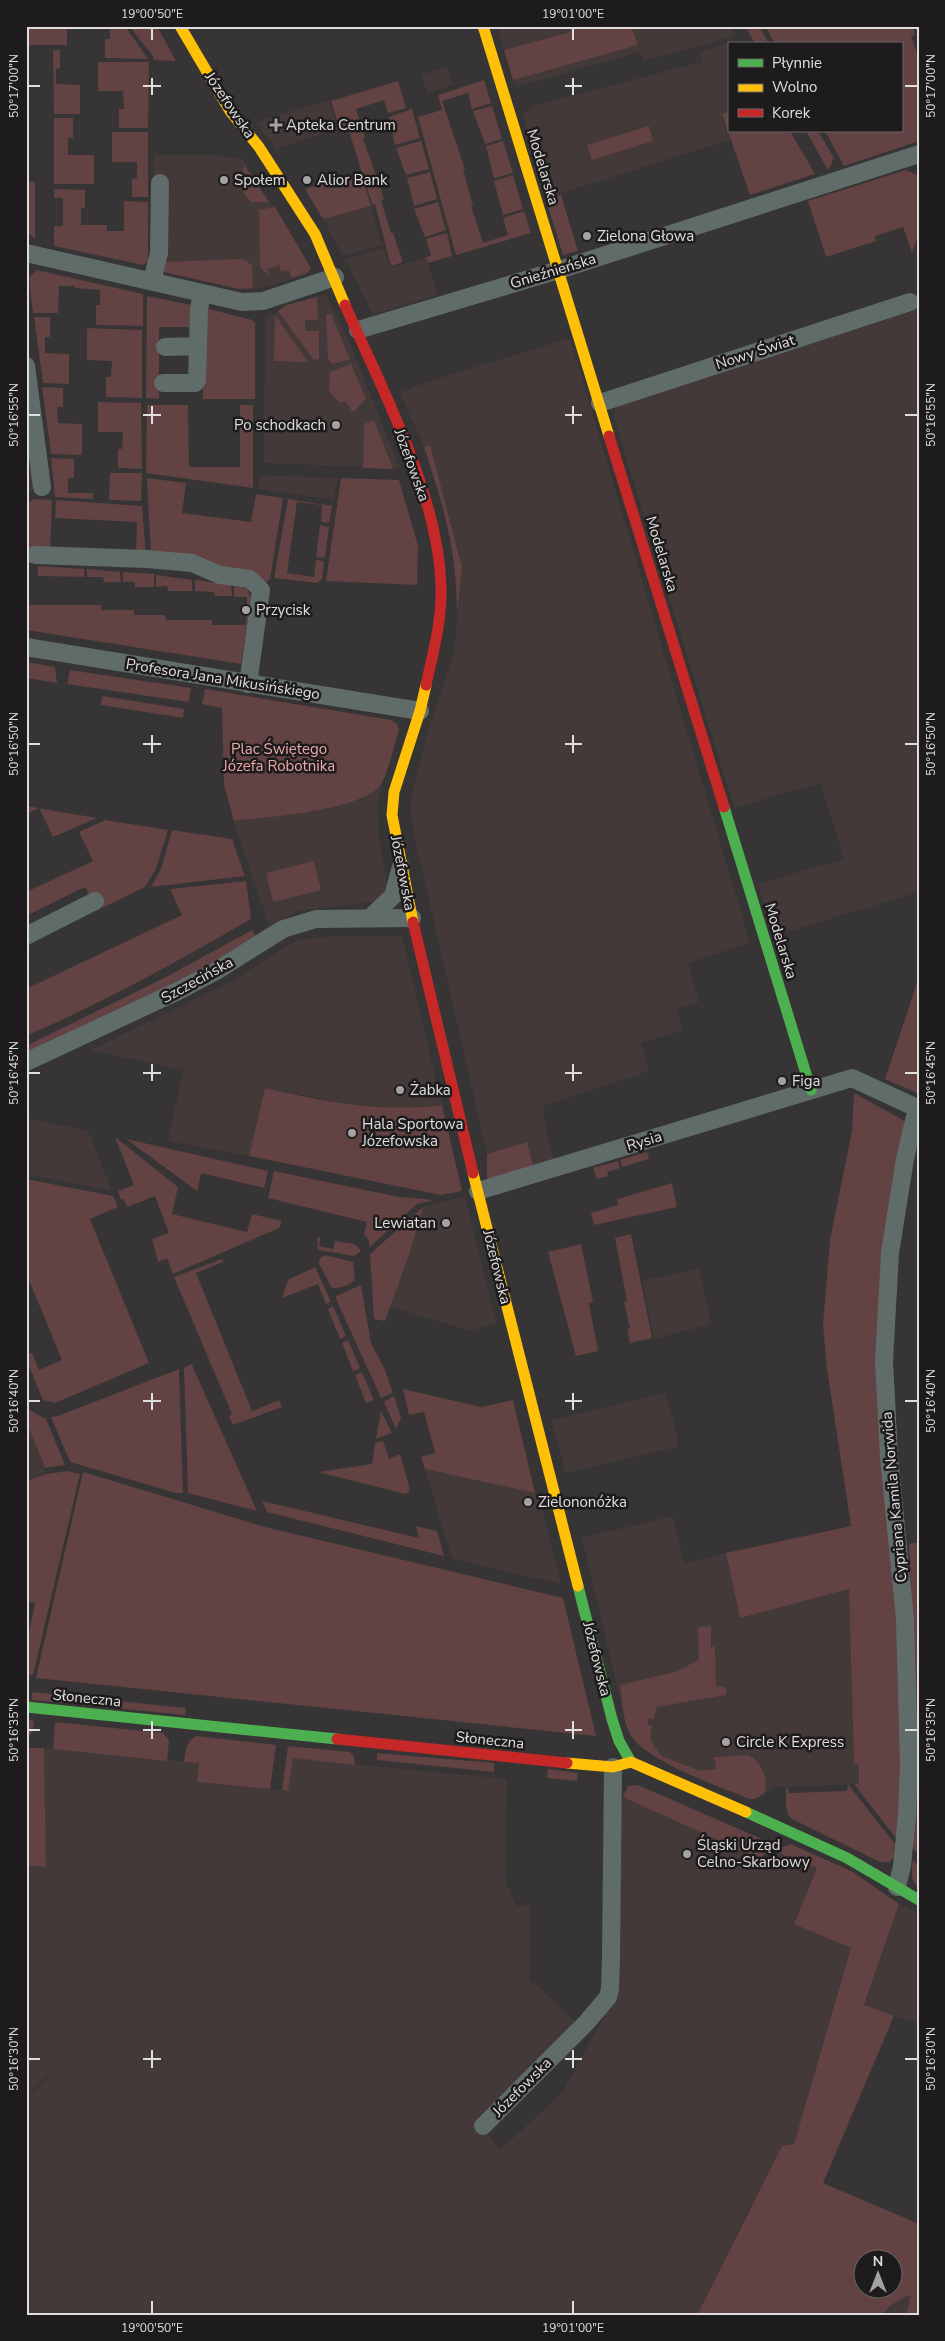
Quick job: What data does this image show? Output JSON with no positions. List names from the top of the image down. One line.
{"streets":{"street":["Józefowska","Modelarska","Gnieźnieńska","Nowy Świat","Profesora Jana Mikusińskiego","Szczecińska","Rysia","Cypriana Kamila Norwida","Słoneczna"]},"crossings":[["Józefowska","Gnieźnieńska"],["Józefowska","Profesora Jana Mikusińskiego"],["Józefowska","Szczecińska"],["Józefowska","Rysia"],["Józefowska","Słoneczna"],["Modelarska","Gnieźnieńska"],["Modelarska","Nowy Świat"],["Modelarska","Rysia"],["Rysia","Cypriana Kamila Norwida"]],"parks":["Plac Świętego Józefa Robotnika"],"places":{"health":["Apteka Centrum"],"other":["Społem","Alior Bank","Zielona Głowa","Po schodkach","Przycisk","Figa","Żabka","Hala Sportowa Józefowska","Lewiatan","Zielononóżka","Circle K Express","Śląski Urząd Celno-Skarbowy"]},"legend":["Płynnie","Wolno","Korek"],"north":"top","coordinates":["19°00'50\"E","19°01'00\"E","50°17'00\"N","50°16'55\"N","50°16'50\"N","50°16'45\"N","50°16'40\"N","50°16'35\"N","50°16'30\"N"]}
